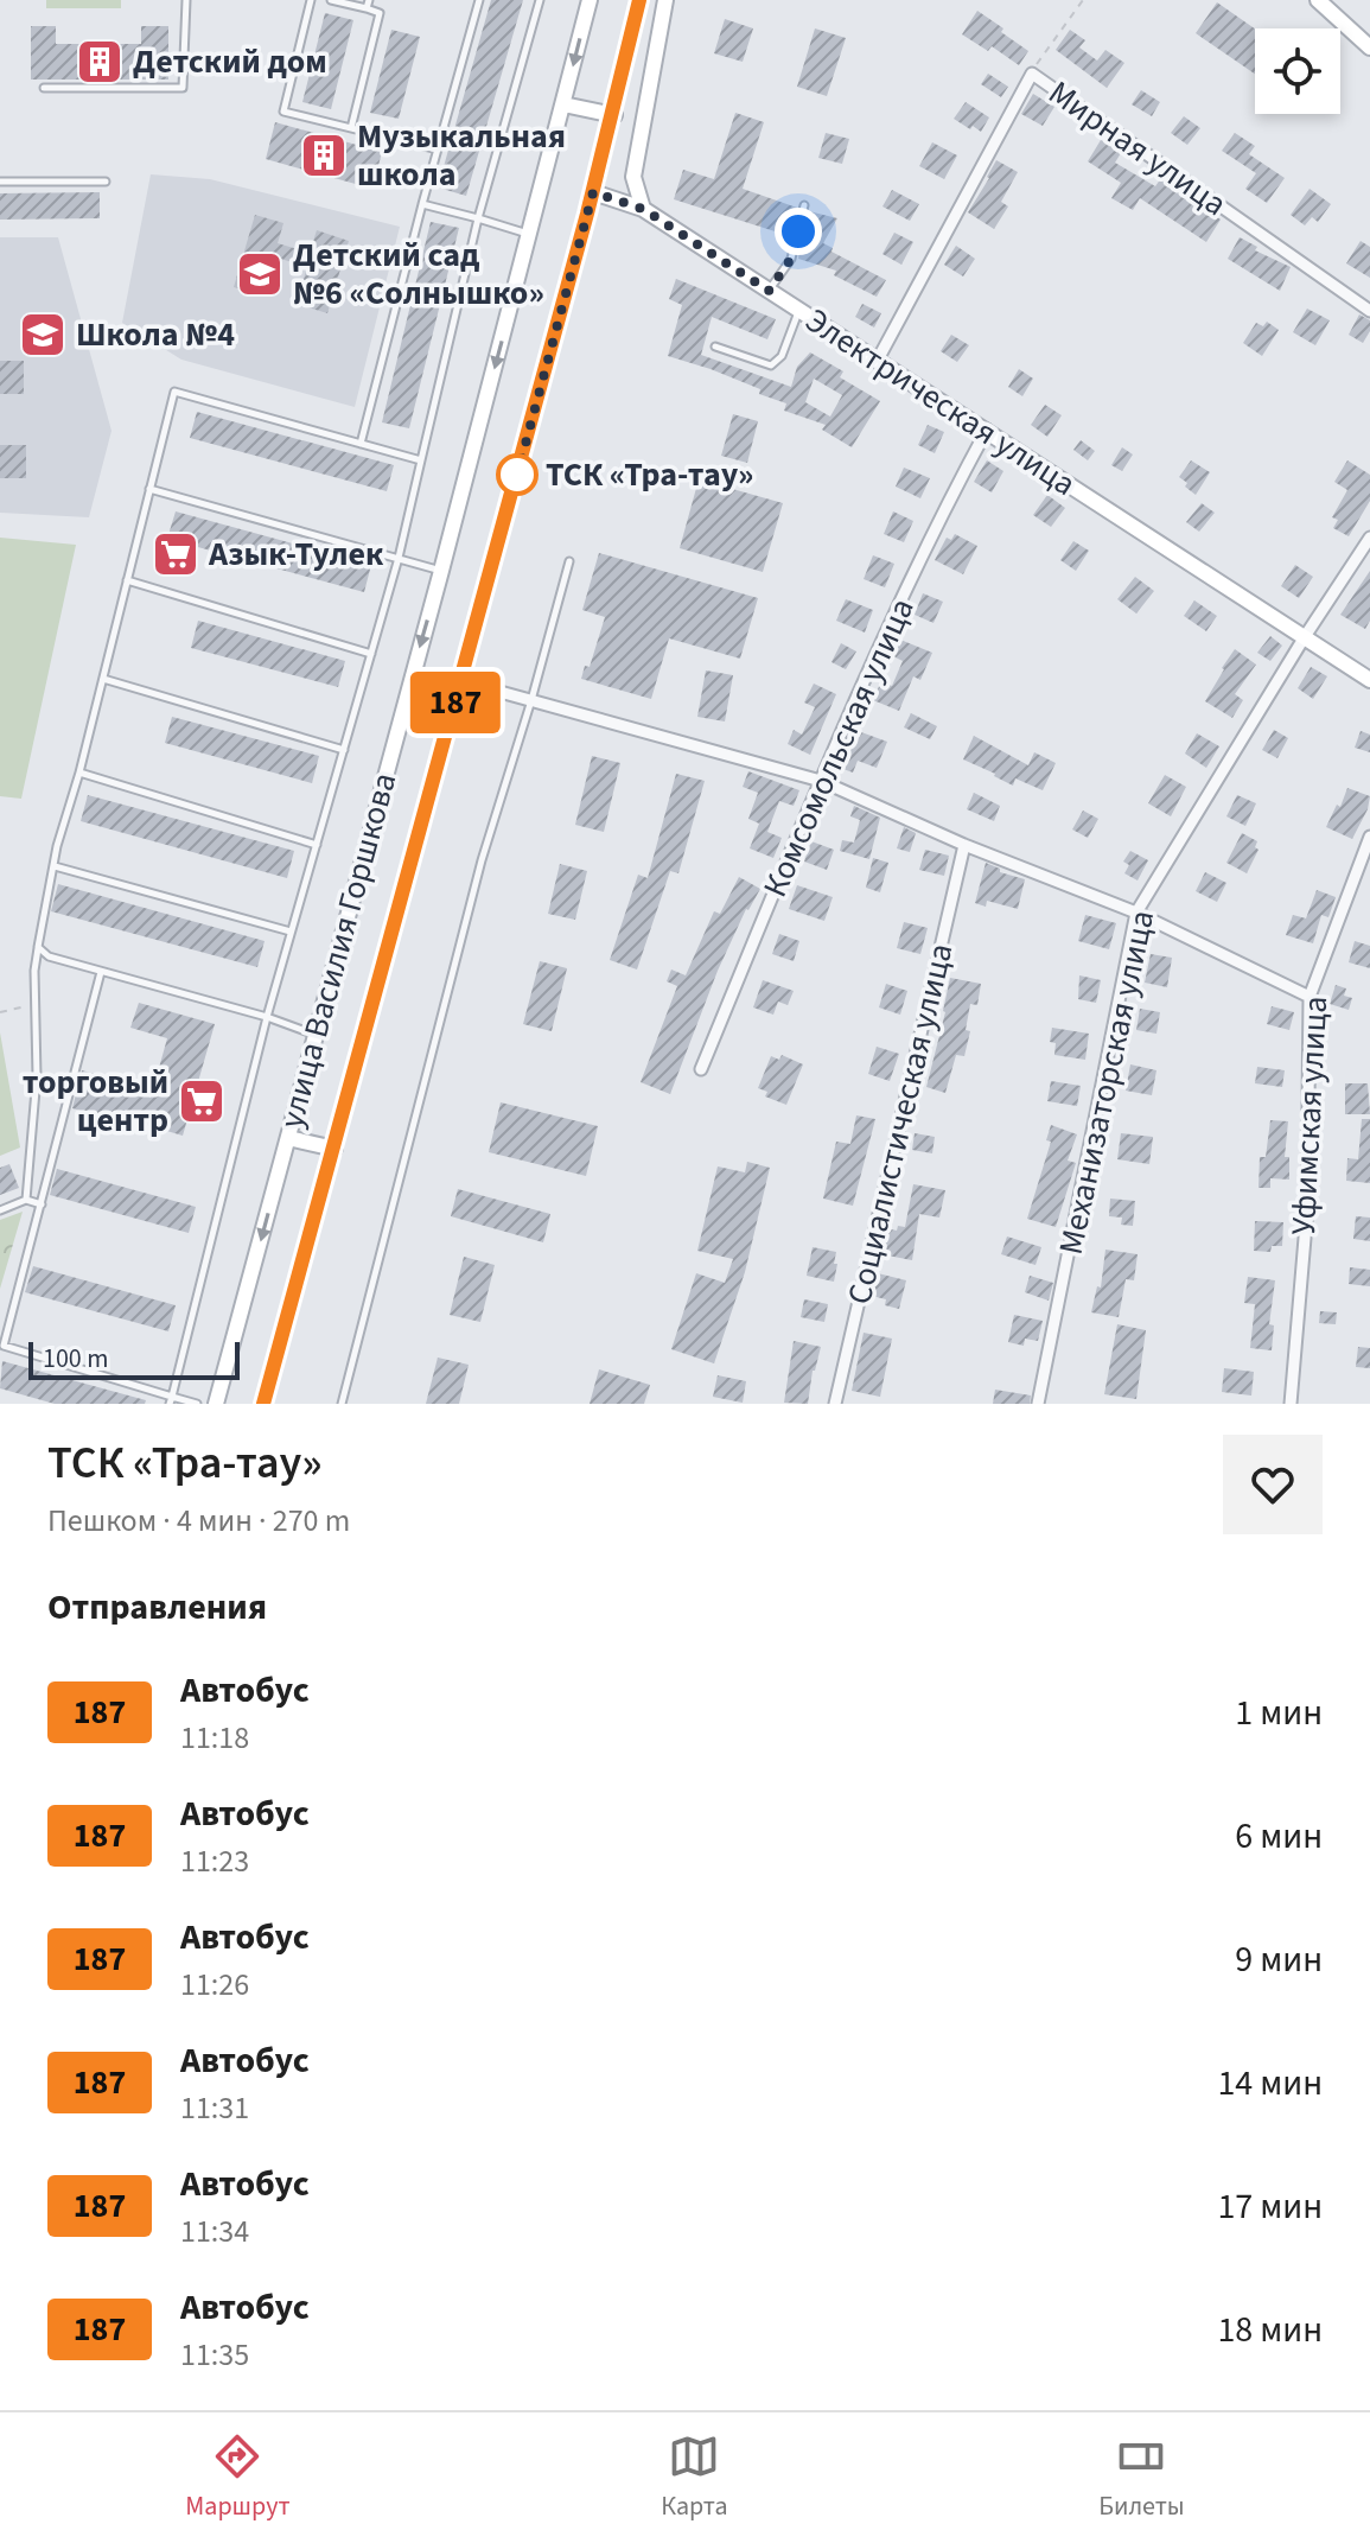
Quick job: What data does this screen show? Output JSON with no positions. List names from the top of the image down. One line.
{"streets":{"main road":["Электрическая улица","улица Василия Горшкова"],"street":["Мирная улица","Комсомольская улица","Механизаторская улица","Уфимская улица","Социалистическая улица"]},"crossings":[["Мирная улица","Электрическая улица"],["Электрическая улица","Комсомольская улица"],["Электрическая улица","улица Василия Горшкова"],["Электрическая улица","Механизаторская улица"]],"places":{"building":["Детский дом","Музыкальная школа"],"school or university":["Детский сад №6 «Солнышко»","Школа №4"],"other":["ТСК «Тра-тау»"],"supermarket":["Азык-Тулек","торговый центр"]},"lines":["bus line 187"],"scale_bar":"100 m","page":{"on_map":"187","scale":"100 m","heading":[["ТСК «Тра-тау»","Пешком · 4 мин · 270 m"],"Отправления"],"list":[{"mark":"187","name":"Автобус","note":"11:18","value":"1 мин"},{"mark":"187","name":"Автобус","note":"11:23","value":"6 мин"},{"mark":"187","name":"Автобус","note":"11:26","value":"9 мин"},{"mark":"187","name":"Автобус","note":"11:31","value":"14 мин"},{"mark":"187","name":"Автобус","note":"11:34","value":"17 мин"},{"mark":"187","name":"Автобус","note":"11:35","value":"18 мин"}],"tabs":["Маршрут","Карта","Билеты"]}}
